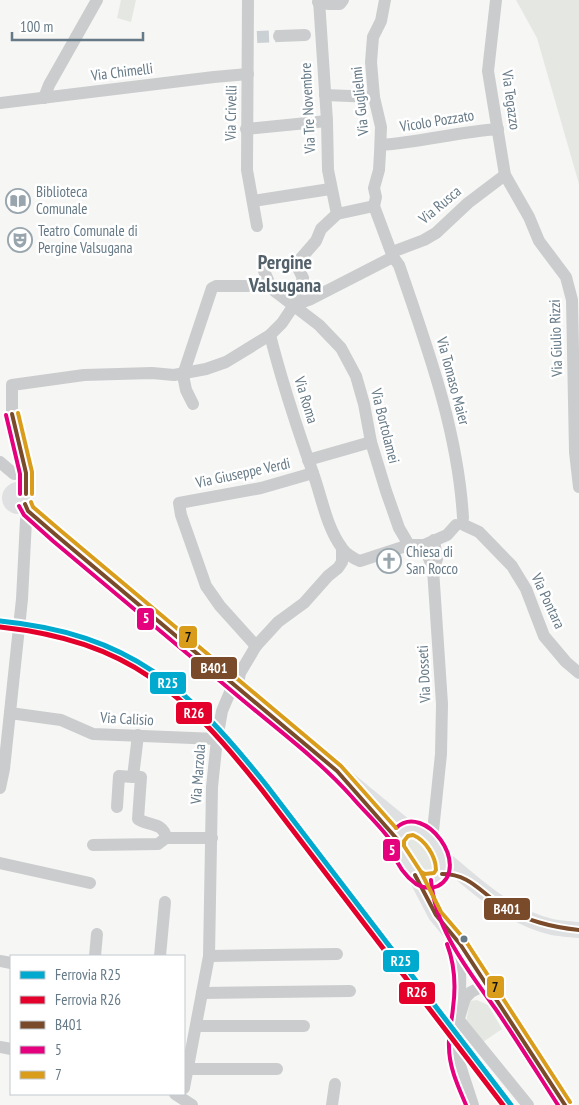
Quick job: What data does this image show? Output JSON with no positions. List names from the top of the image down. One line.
{"streets":{"street":["Via Chimelli","Via Tegazzo","Via Guglielmi","Via Tre Novembre","Via Crivelli","Vicolo Pozzato","Via Rusca","Via Giulio Rizzi","Via Tomaso Maier","Via Roma","Via Bortolamei","Via Giuseppe Verdi","Via Pontara","Via Dosseti","Via Calisio","Via Marzola"]},"crossings":[["Via Chimelli","Via Crivelli"],["Via Tegazzo","Vicolo Pozzato"],["Via Tegazzo","Via Rusca"],["Via Tegazzo","Via Giulio Rizzi"],["Via Guglielmi","Vicolo Pozzato"],["Via Guglielmi","Via Tomaso Maier"],["Via Rusca","Via Giulio Rizzi"],["Via Rusca","Via Tomaso Maier"],["Via Rusca","Via Bortolamei"],["Via Tomaso Maier","Via Pontara"],["Via Roma","Via Giuseppe Verdi"],["Via Roma","Via Marzola"],["Via Giuseppe Verdi","Via Marzola"],["Via Calisio","Via Marzola"]],"districts":["Pergine Valsugana"],"places":{"library":["Biblioteca Comunale"],"theatre":["Teatro Comunale di Pergine Valsugana"],"church":["Chiesa di San Rocco"]},"lines":["transit line 7","transit line B401","transit line 5","rail line R25","rail line R26"],"legend":["Ferrovia R25","Ferrovia R26","B401","5","7"],"scale_bar":"100 m"}
